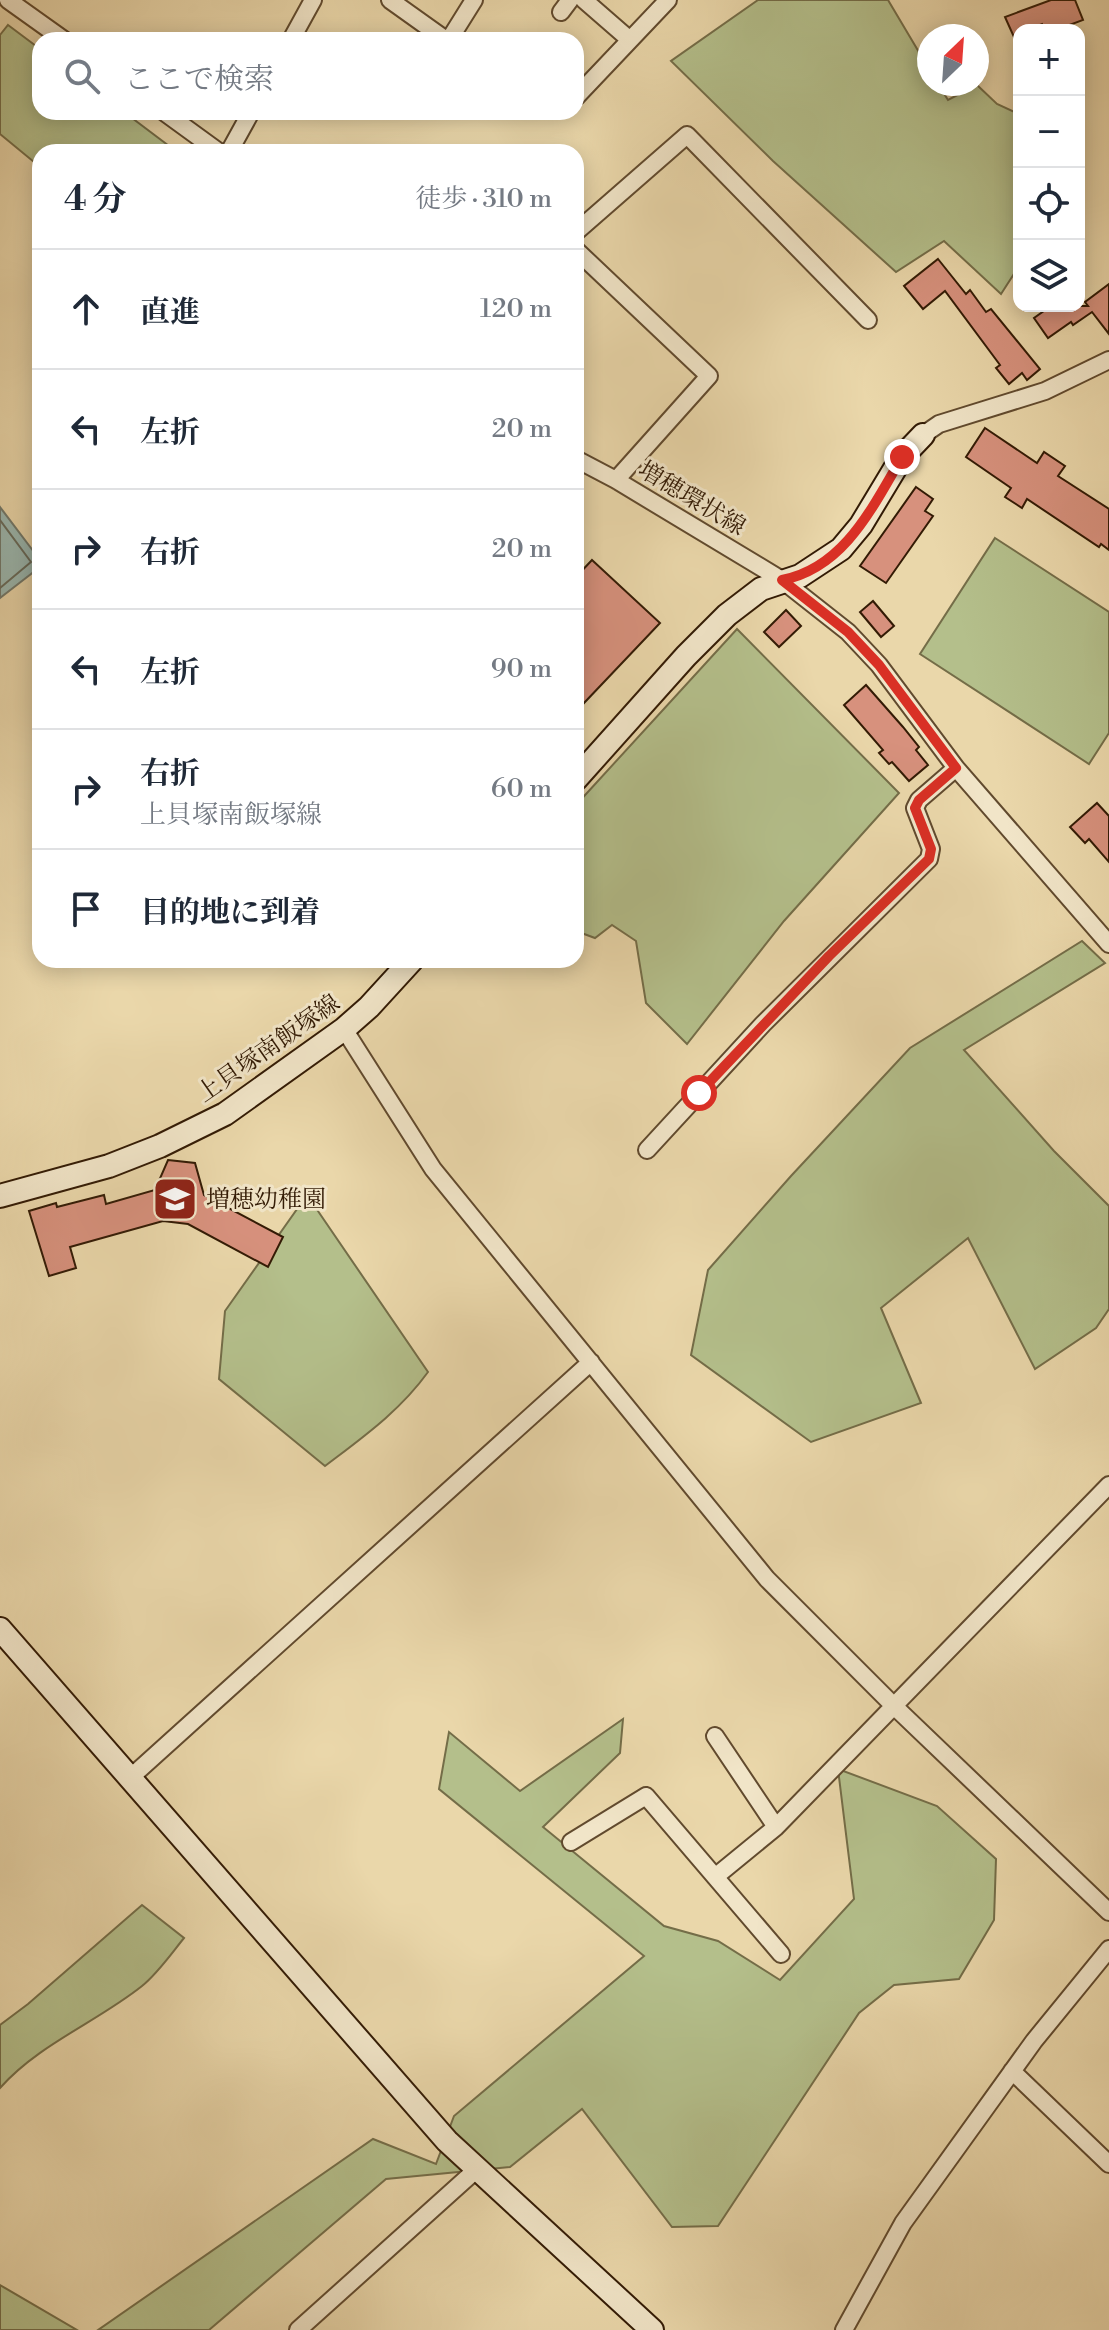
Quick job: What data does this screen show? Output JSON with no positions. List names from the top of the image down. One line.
{"streets":{"street":["増穂環状線","上貝塚南飯塚線"]},"places":{"school or university":["増穂幼稚園"]},"north":"top right","page":{"map_buttons":["+","−"],"search":"ここで検索","heading":["4 分","徒歩 · 310 m"],"list":[["直進","120 m"],["左折","20 m"],["右折","20 m"],["左折","90 m"],["右折","上貝塚南飯塚線","60 m"],"目的地に到着"]}}
